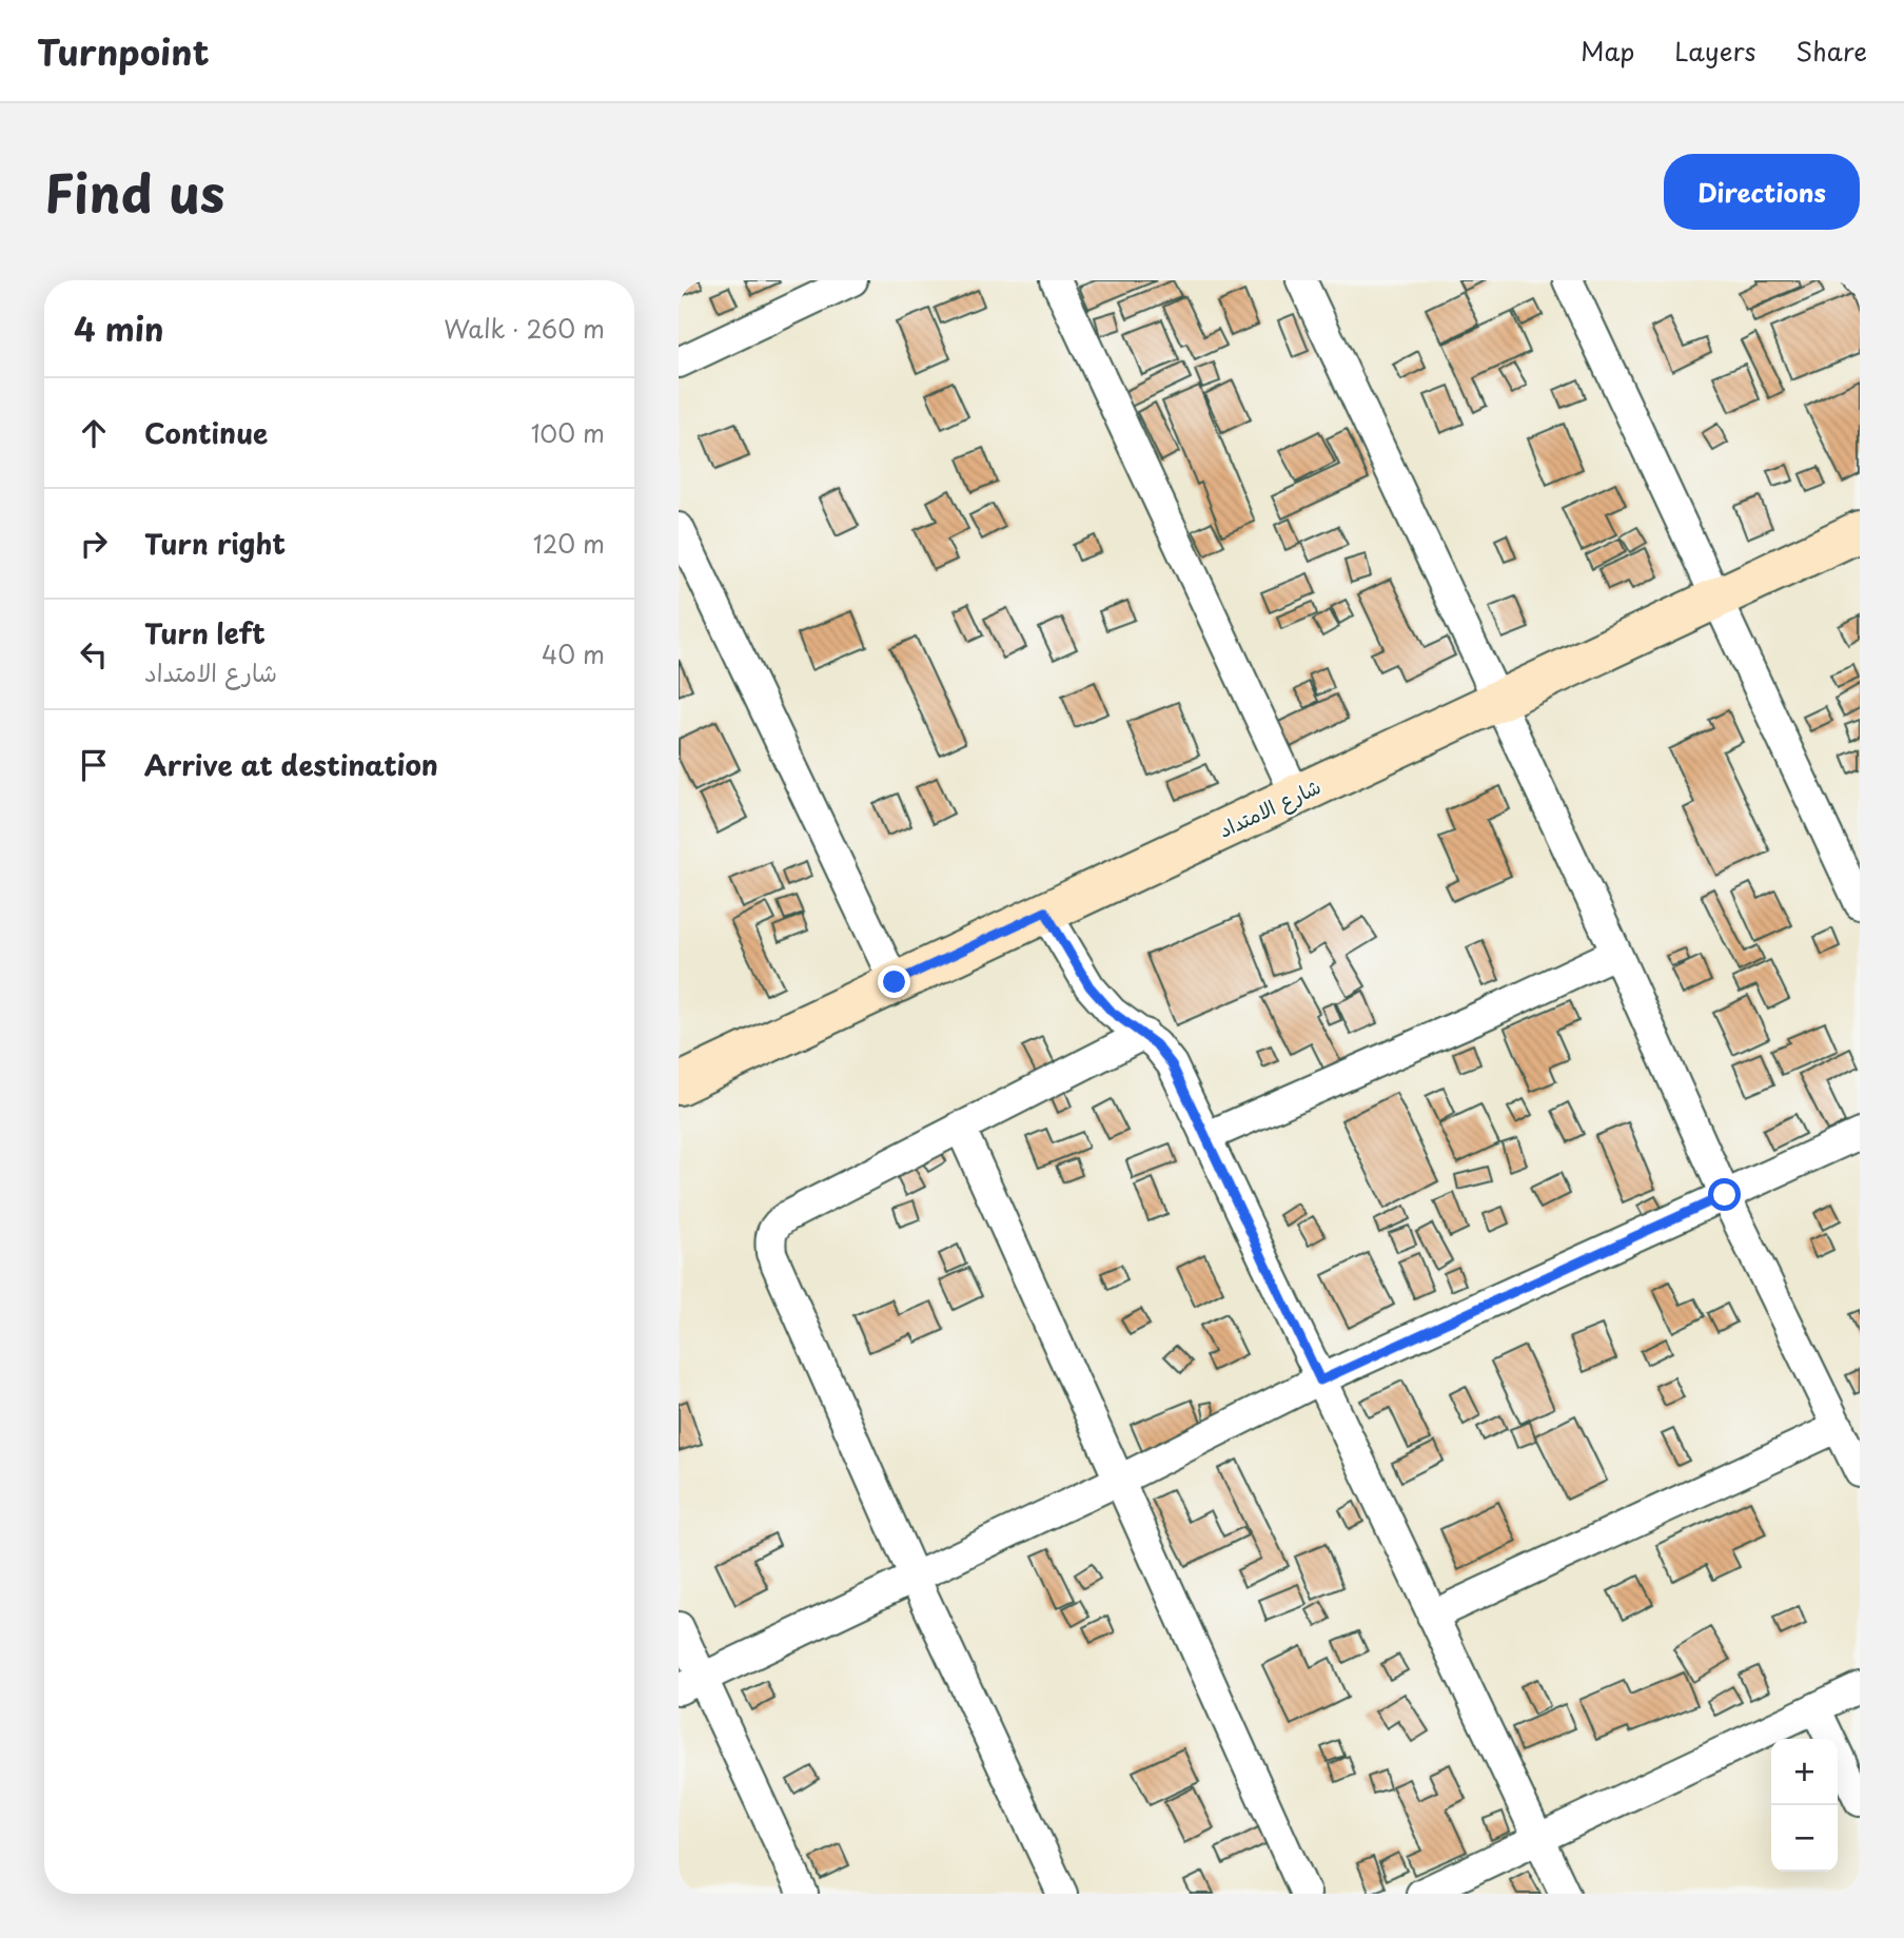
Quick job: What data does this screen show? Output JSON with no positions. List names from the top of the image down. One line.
{"streets":{"street":["شارع الامتداد"]},"page":{"header":"Turnpoint","nav":["Map","Layers","Share"],"title":"Find us","buttons":"Directions","heading":["4 min","Walk · 260 m"],"list":[["Continue","100 m"],["Turn right","120 m"],["Turn left","شارع الامتداد","40 m"],"Arrive at destination"],"map_buttons":["+","−"]}}
